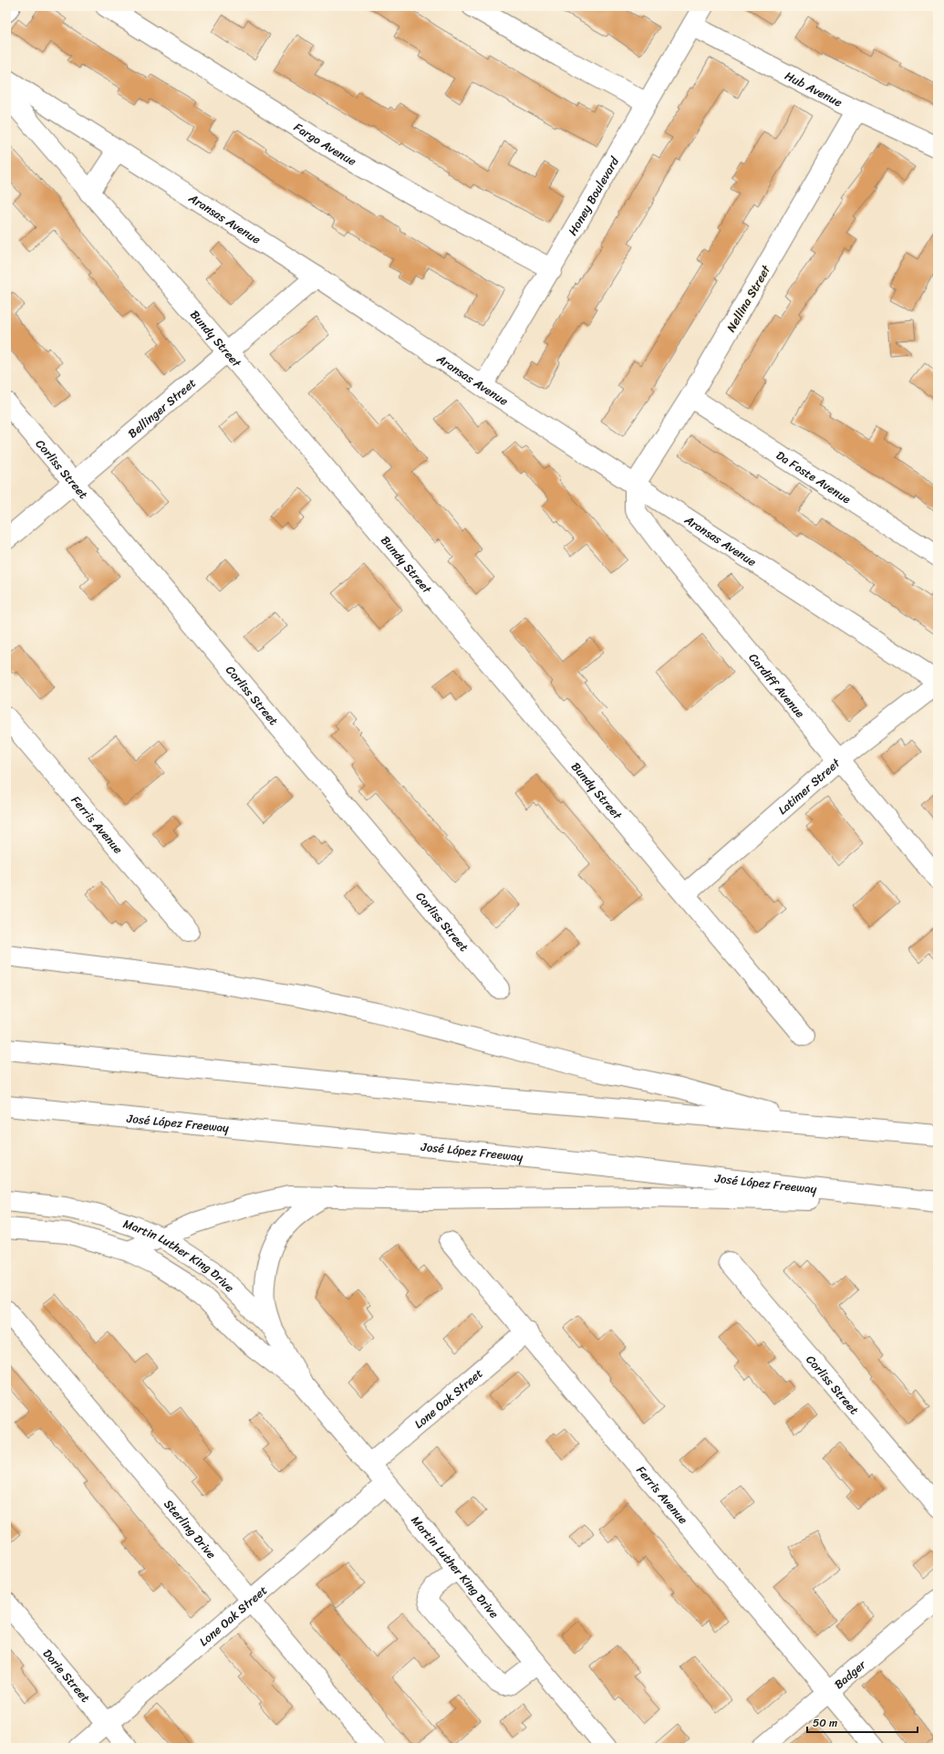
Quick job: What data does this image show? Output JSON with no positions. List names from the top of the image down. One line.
{"streets":{"main road":["Hub Avenue","Fargo Avenue","Honey Boulevard","Aransas Avenue","Nellina Street","Bundy Street","Bellinger Street","Corliss Street","Da Foste Avenue","Cardiff Avenue","Latimer Street","Ferris Avenue","José López Freeway","Martin Luther King Drive","Lone Oak Street","Sterling Drive","Badger","Dorie Street"]},"crossings":[["Hub Avenue","Honey Boulevard"],["Hub Avenue","Nellina Street"],["Fargo Avenue","Honey Boulevard"],["Honey Boulevard","Aransas Avenue"],["Aransas Avenue","Nellina Street"],["Aransas Avenue","Bellinger Street"],["Aransas Avenue","Cardiff Avenue"],["Aransas Avenue","Latimer Street"],["Nellina Street","Da Foste Avenue"],["Nellina Street","Cardiff Avenue"],["Bundy Street","Bellinger Street"],["Bundy Street","Latimer Street"],["Bellinger Street","Corliss Street"],["Cardiff Avenue","Latimer Street"],["Ferris Avenue","Lone Oak Street"],["Ferris Avenue","Badger"],["Martin Luther King Drive","Lone Oak Street"],["Lone Oak Street","Sterling Drive"],["Lone Oak Street","Dorie Street"]],"scale_bar":"50 m"}
